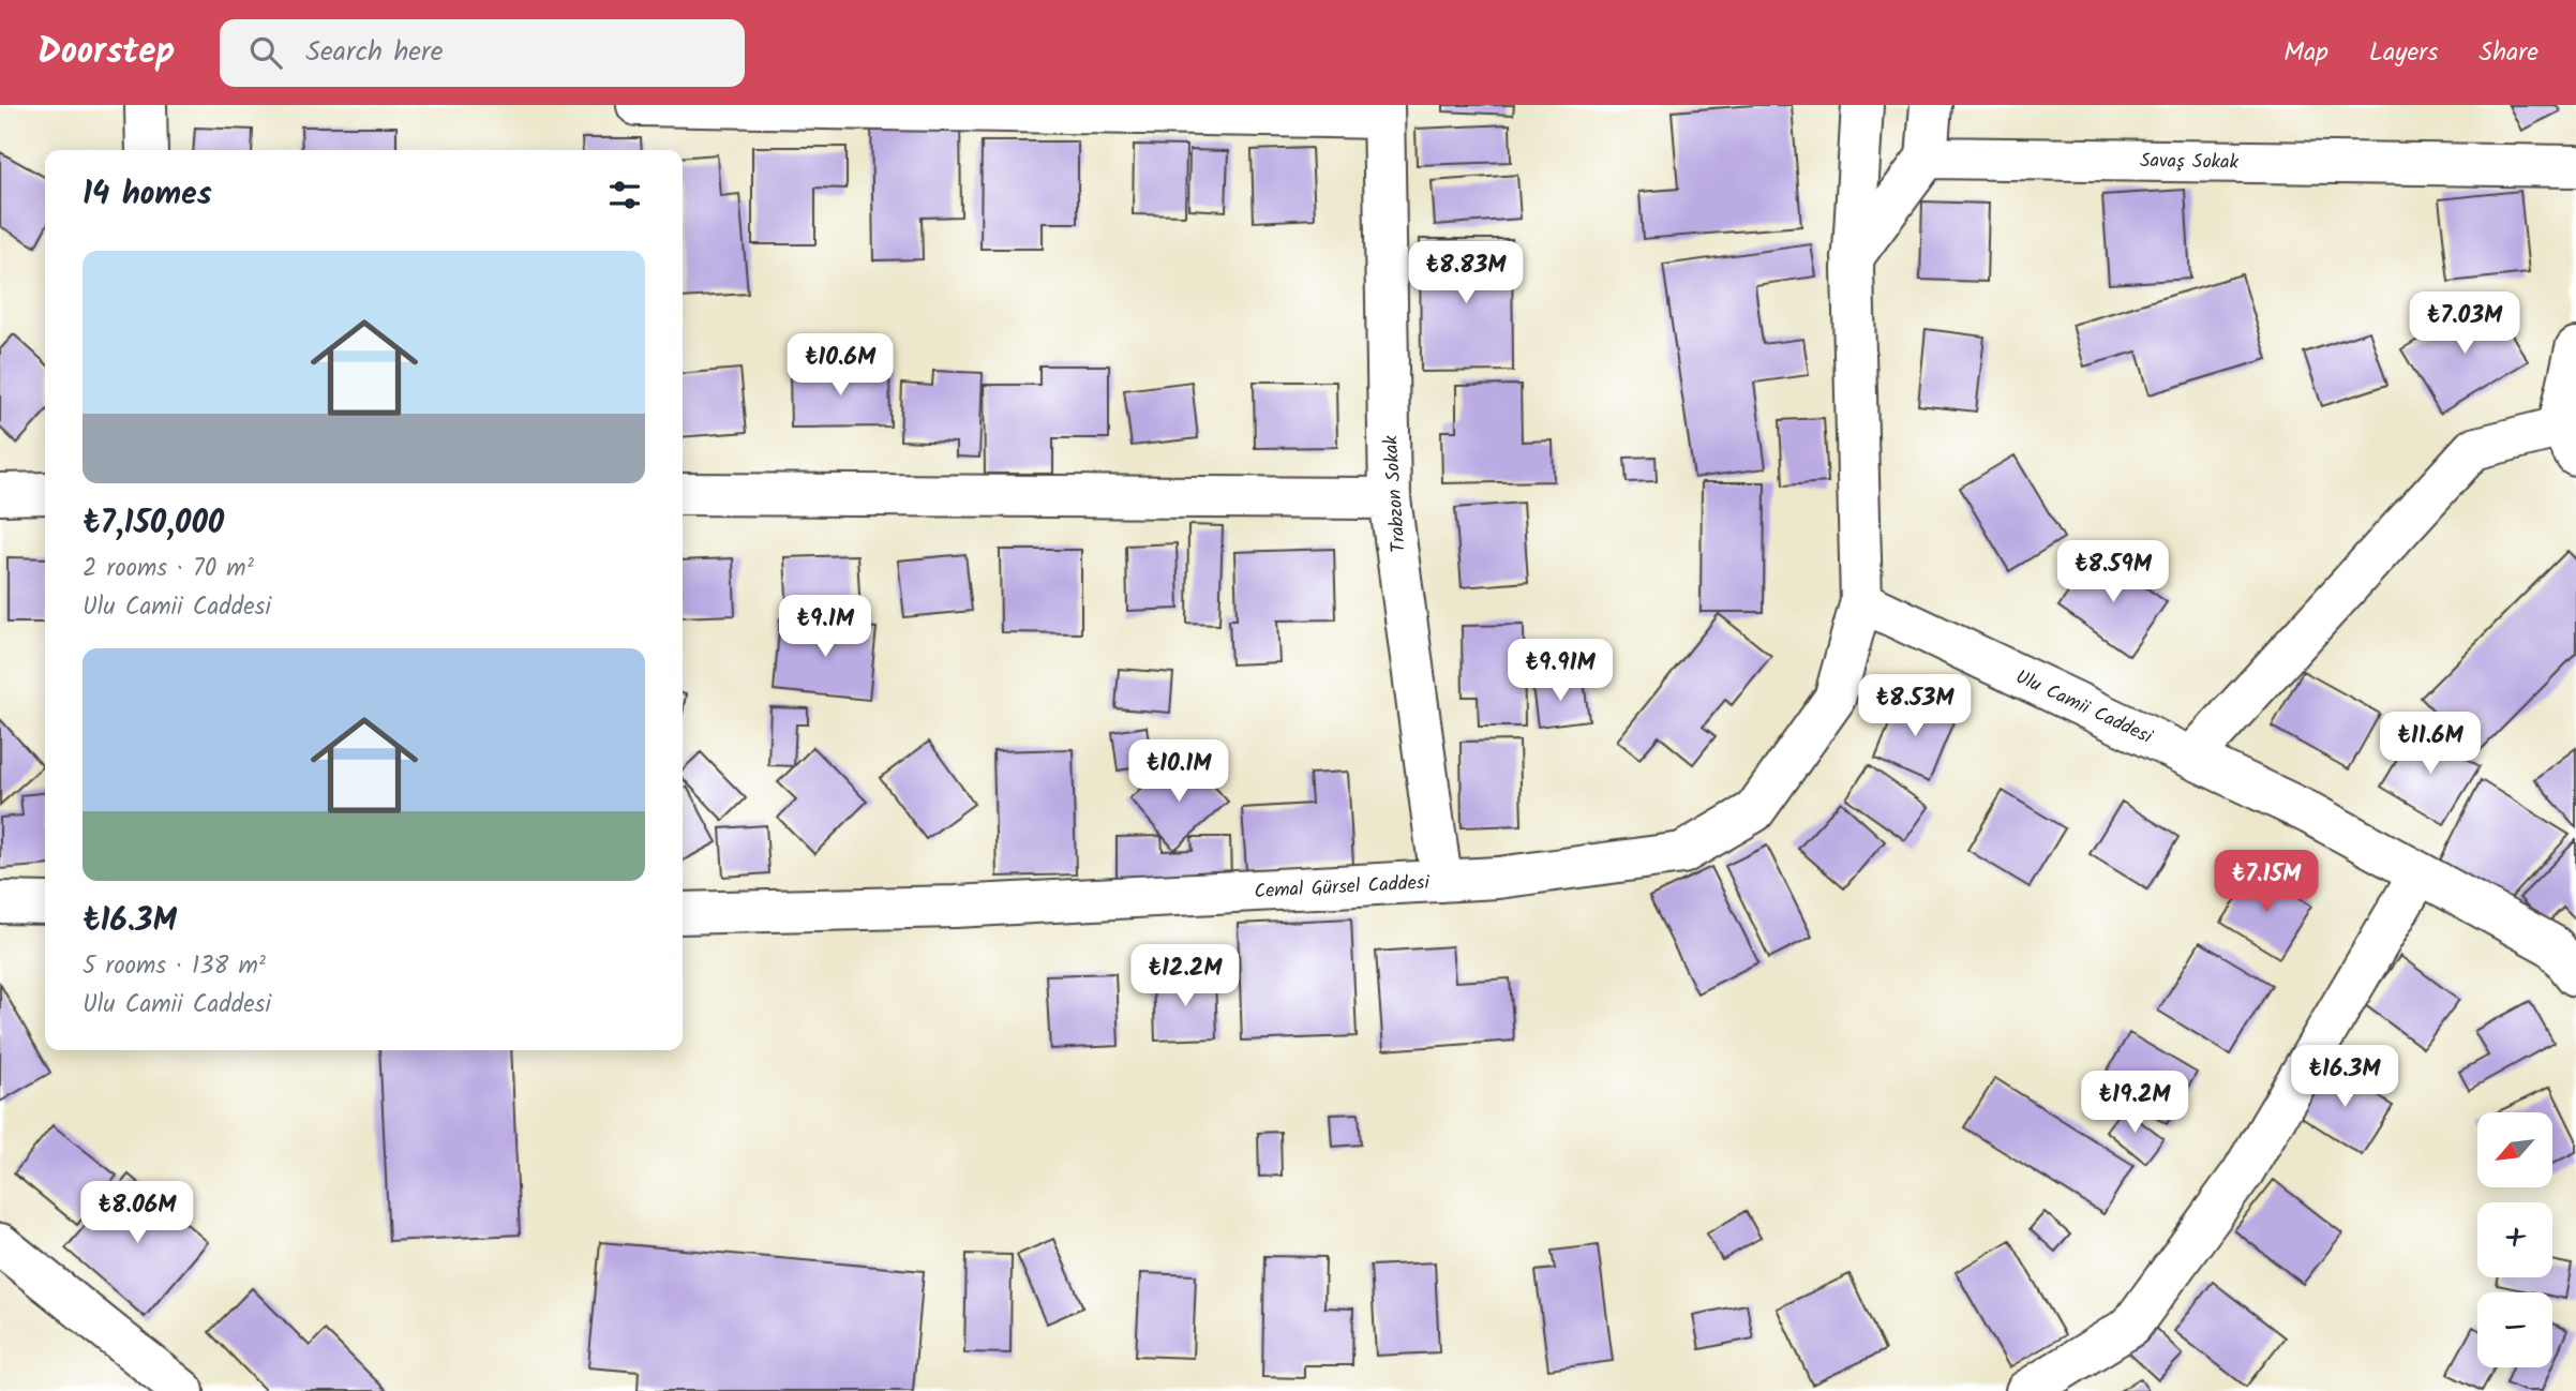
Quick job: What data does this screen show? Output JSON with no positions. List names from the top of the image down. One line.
{"streets":{"street":["Savaş Sokak","Trabzon Sokak","Ulu Camii Caddesi","Cemal Gürsel Caddesi"]},"crossings":[["Trabzon Sokak","Cemal Gürsel Caddesi"],["Ulu Camii Caddesi","Cemal Gürsel Caddesi"]],"north":"bottom left","page":{"header":"Doorstep","search":"Search here","nav":["Map","Layers","Share"],"heading":"14 homes","list":[{"name":"₺7,150,000","note":"2 rooms · 70 m² · Ulu Camii Caddesi"},{"name":"₺16.3M","note":"5 rooms · 138 m² · Ulu Camii Caddesi"}],"price":["₺8.83M","₺7.03M","₺10.6M","₺8.59M","₺9.1M","₺9.91M","₺8.53M","₺11.6M","₺10.1M","₺7.15M","₺12.2M","₺16.3M","₺19.2M","₺8.06M"],"map_buttons":["+","−"]}}
